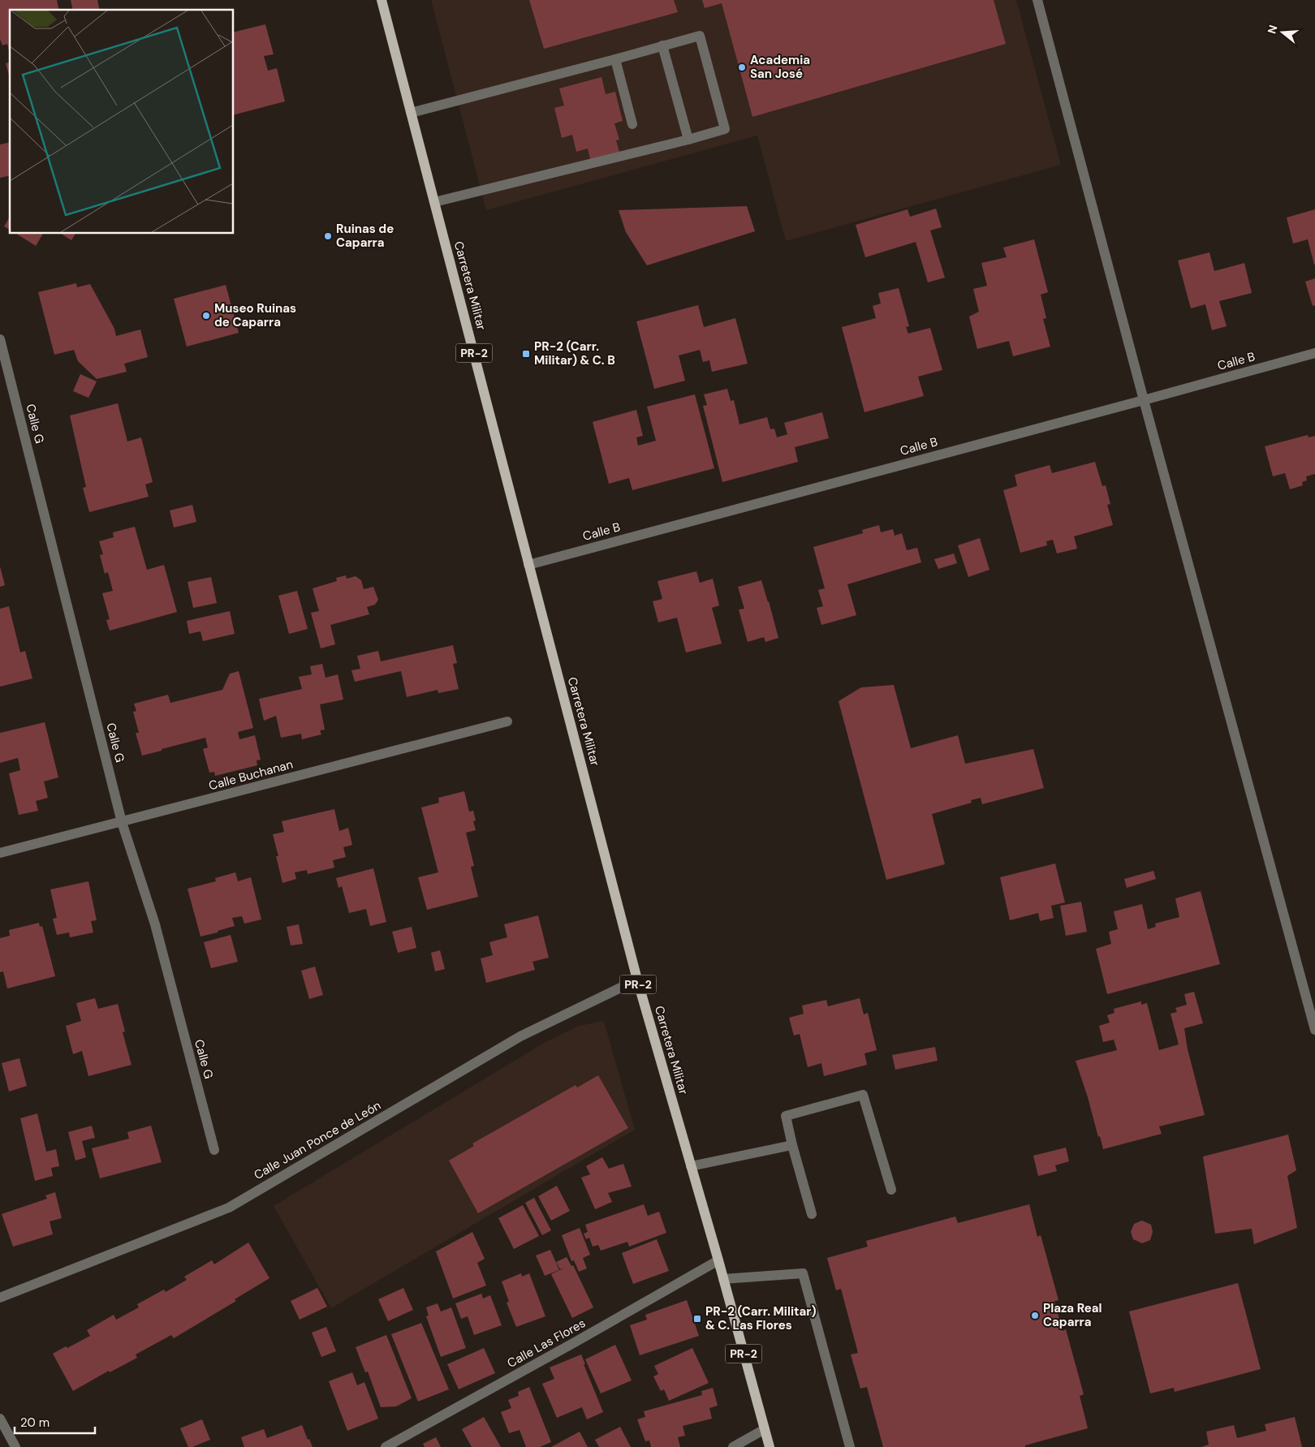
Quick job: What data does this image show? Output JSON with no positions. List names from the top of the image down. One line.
{"streets":{"main road":["Carretera Militar","PR-2"],"street":["Calle B","Calle G","Calle Buchanan","Calle Juan Ponce de León","Calle Las Flores"]},"crossings":[["Carretera Militar","Calle B"],["Carretera Militar","Calle Juan Ponce de León"],["Carretera Militar","Calle Las Flores"],["Calle G","Calle Buchanan"]],"places":{"other":["Academia San José","Ruinas de Caparra","Museo Ruinas de Caparra","Plaza Real Caparra"],"transit":["PR-2 (Carr. Militar) & C. B","PR-2 (Carr. Militar) & C. Las Flores"]},"scale_bar":"20 m","north":"left"}
